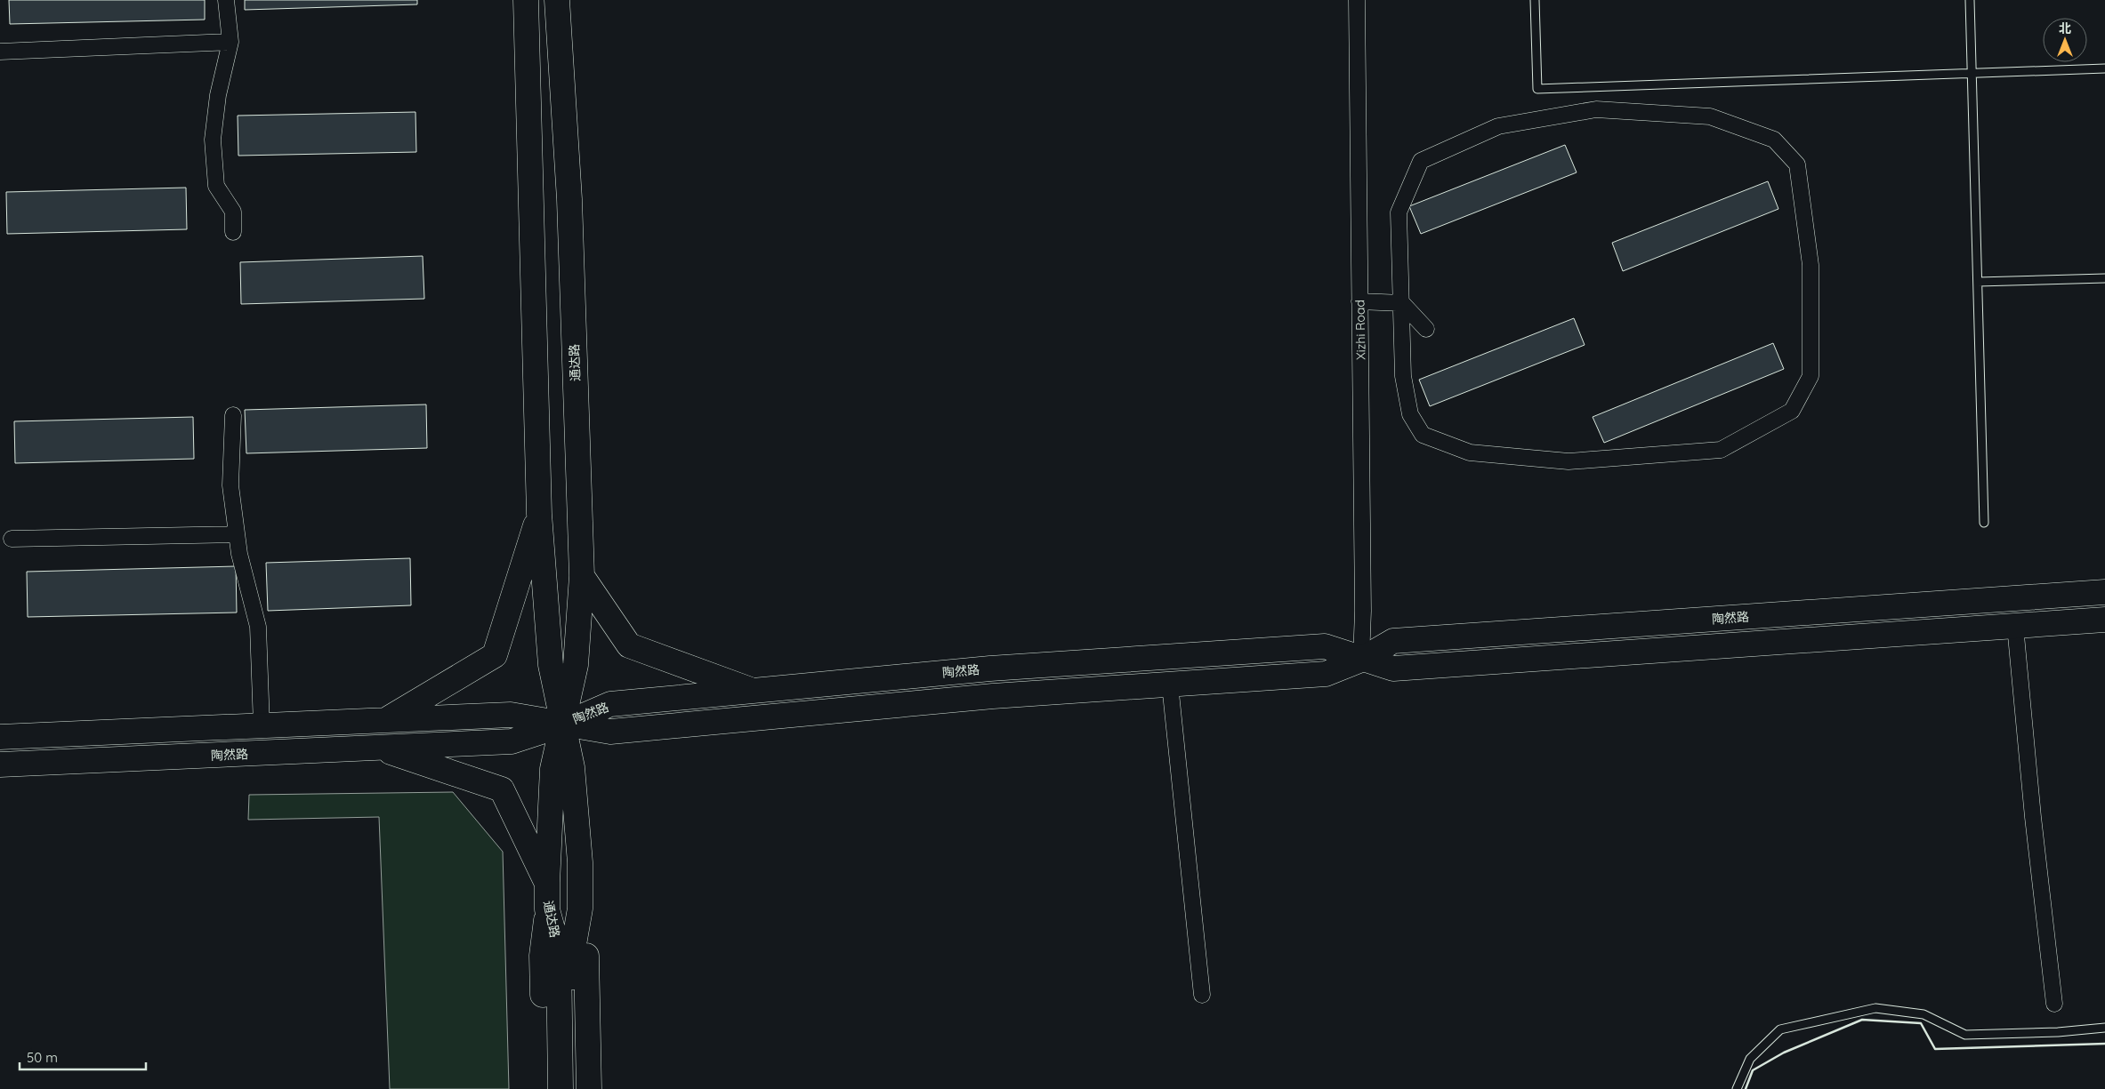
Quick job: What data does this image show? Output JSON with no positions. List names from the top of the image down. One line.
{"streets":{"main road":["通达路","陶然路"],"street":["Xizhi Road"]},"crossings":[["Xizhi Road","陶然路"],["通达路","陶然路"]],"scale_bar":"50 m","north":"top"}
